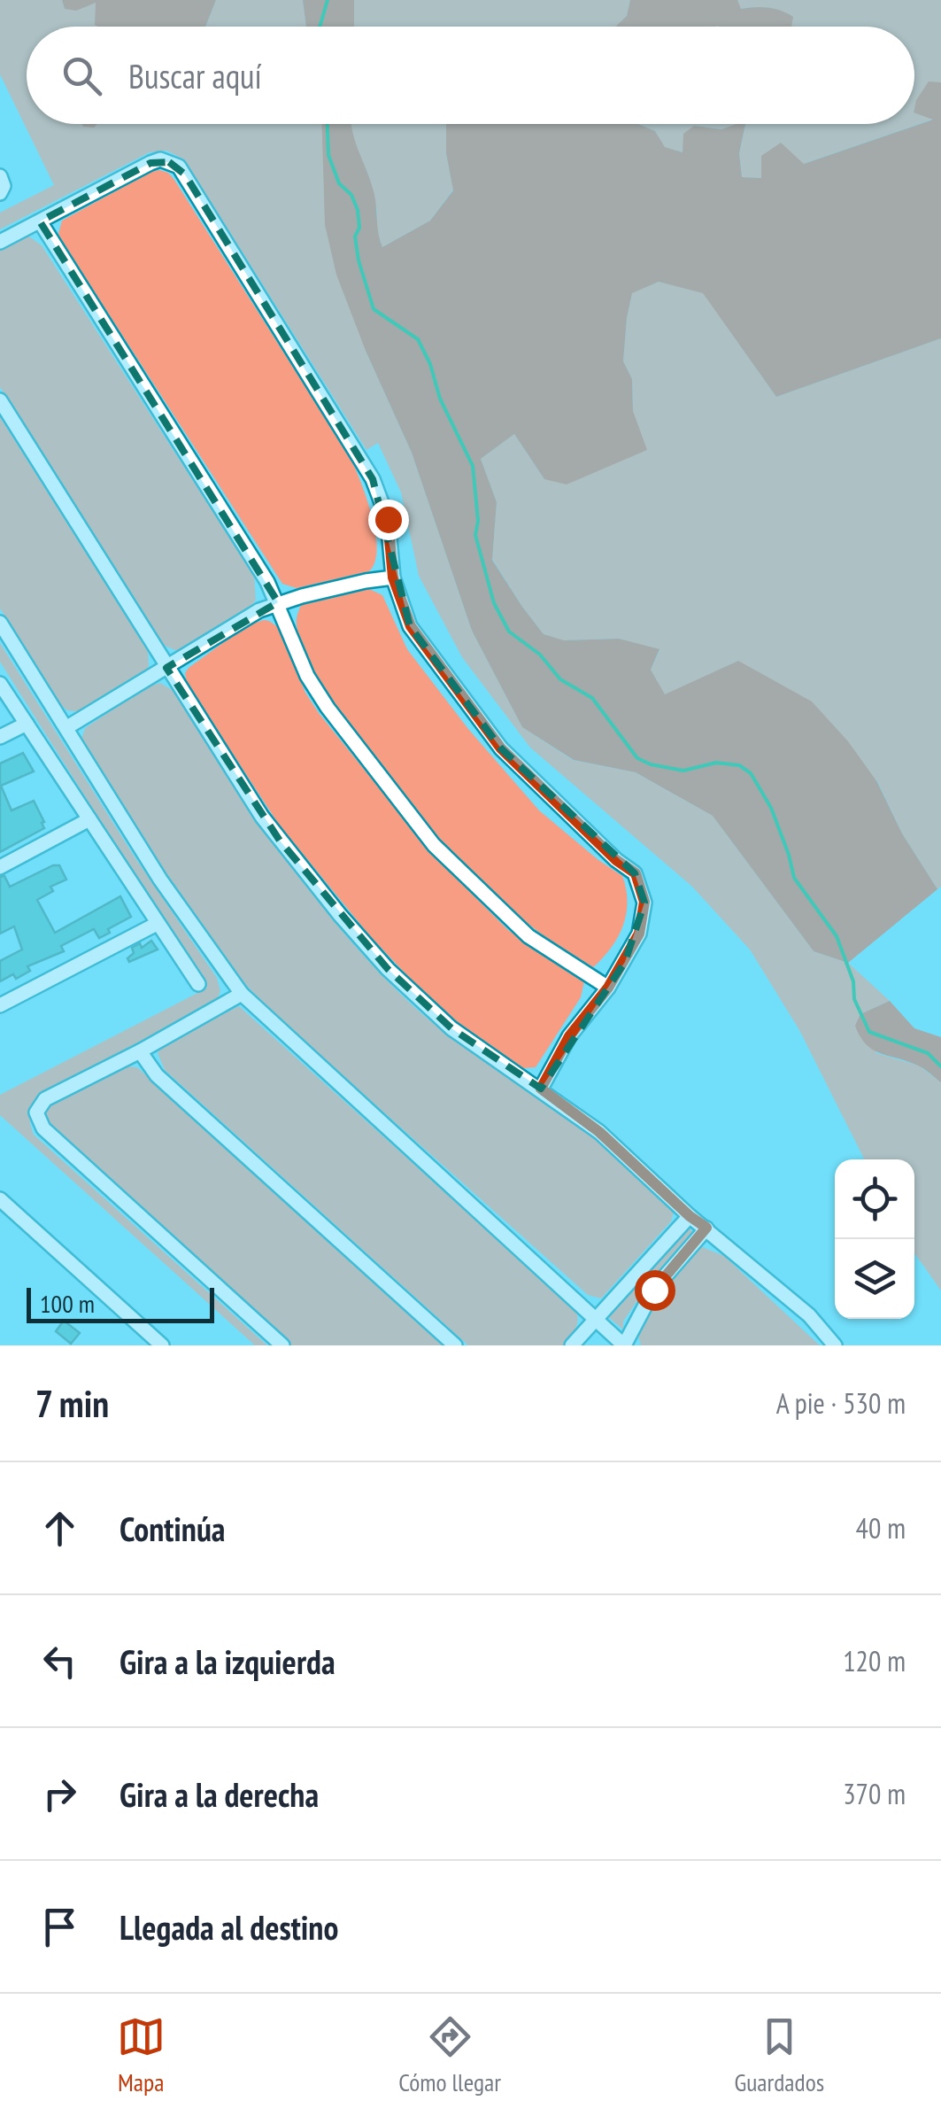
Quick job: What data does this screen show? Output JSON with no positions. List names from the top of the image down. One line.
{"scale_bar":"100 m","page":{"search":"Buscar aquí","scale":"100 m","heading":["7 min","A pie · 530 m"],"list":[["Continúa","40 m"],["Gira a la izquierda","120 m"],["Gira a la derecha","370 m"],"Llegada al destino"],"nav":["Mapa","Cómo llegar","Guardados"]}}
